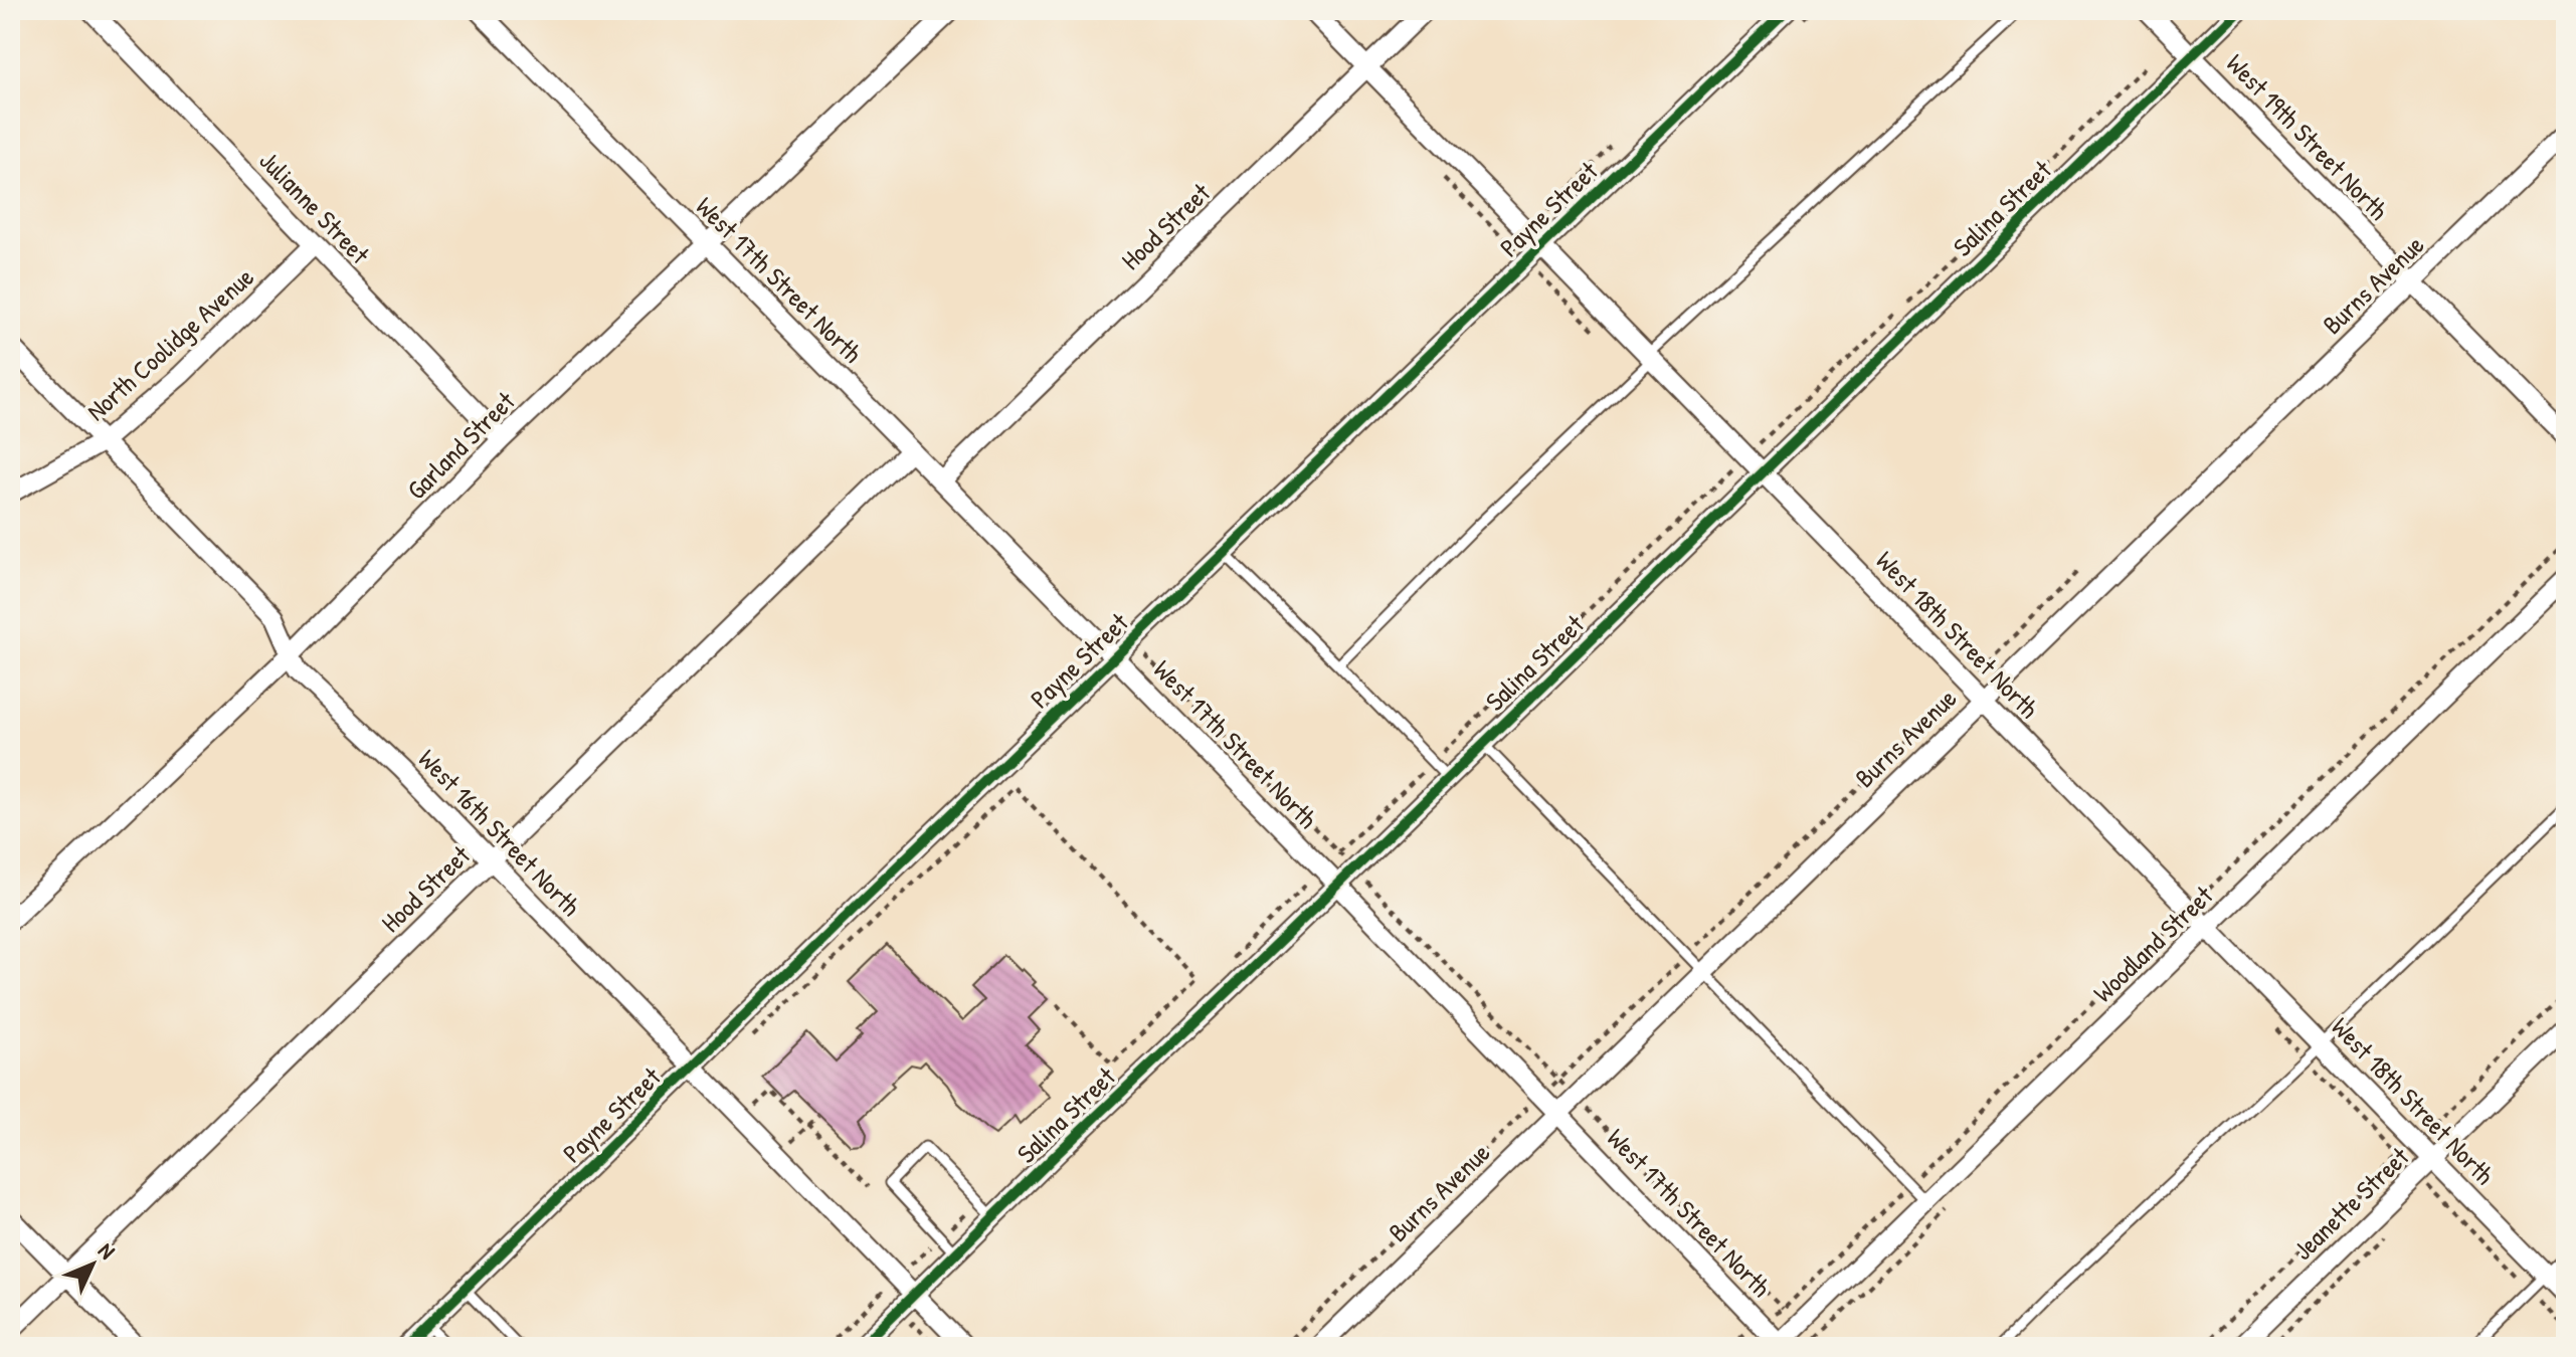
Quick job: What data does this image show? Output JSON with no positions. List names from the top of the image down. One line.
{"streets":{"street":["West 19th Street North","Julianne Street","Salina Street","Payne Street","Hood Street","West 17th Street North","Burns Avenue","North Coolidge Avenue","Garland Street","West 18th Street North","West 16th Street North","Woodland Street","Jeanette Street"]},"crossings":[["West 19th Street North","Salina Street"],["West 19th Street North","Burns Avenue"],["Julianne Street","North Coolidge Avenue"],["Julianne Street","Garland Street"],["Salina Street","West 17th Street North"],["Salina Street","West 18th Street North"],["Salina Street","West 16th Street North"],["Payne Street","West 17th Street North"],["Payne Street","West 18th Street North"],["Payne Street","West 16th Street North"],["Hood Street","West 17th Street North"],["Hood Street","West 18th Street North"],["Hood Street","West 16th Street North"],["West 17th Street North","Burns Avenue"],["West 17th Street North","Garland Street"],["West 17th Street North","Woodland Street"],["Burns Avenue","West 18th Street North"],["North Coolidge Avenue","West 16th Street North"],["Garland Street","West 16th Street North"],["West 18th Street North","Woodland Street"],["West 18th Street North","Jeanette Street"]],"north":"top right"}
